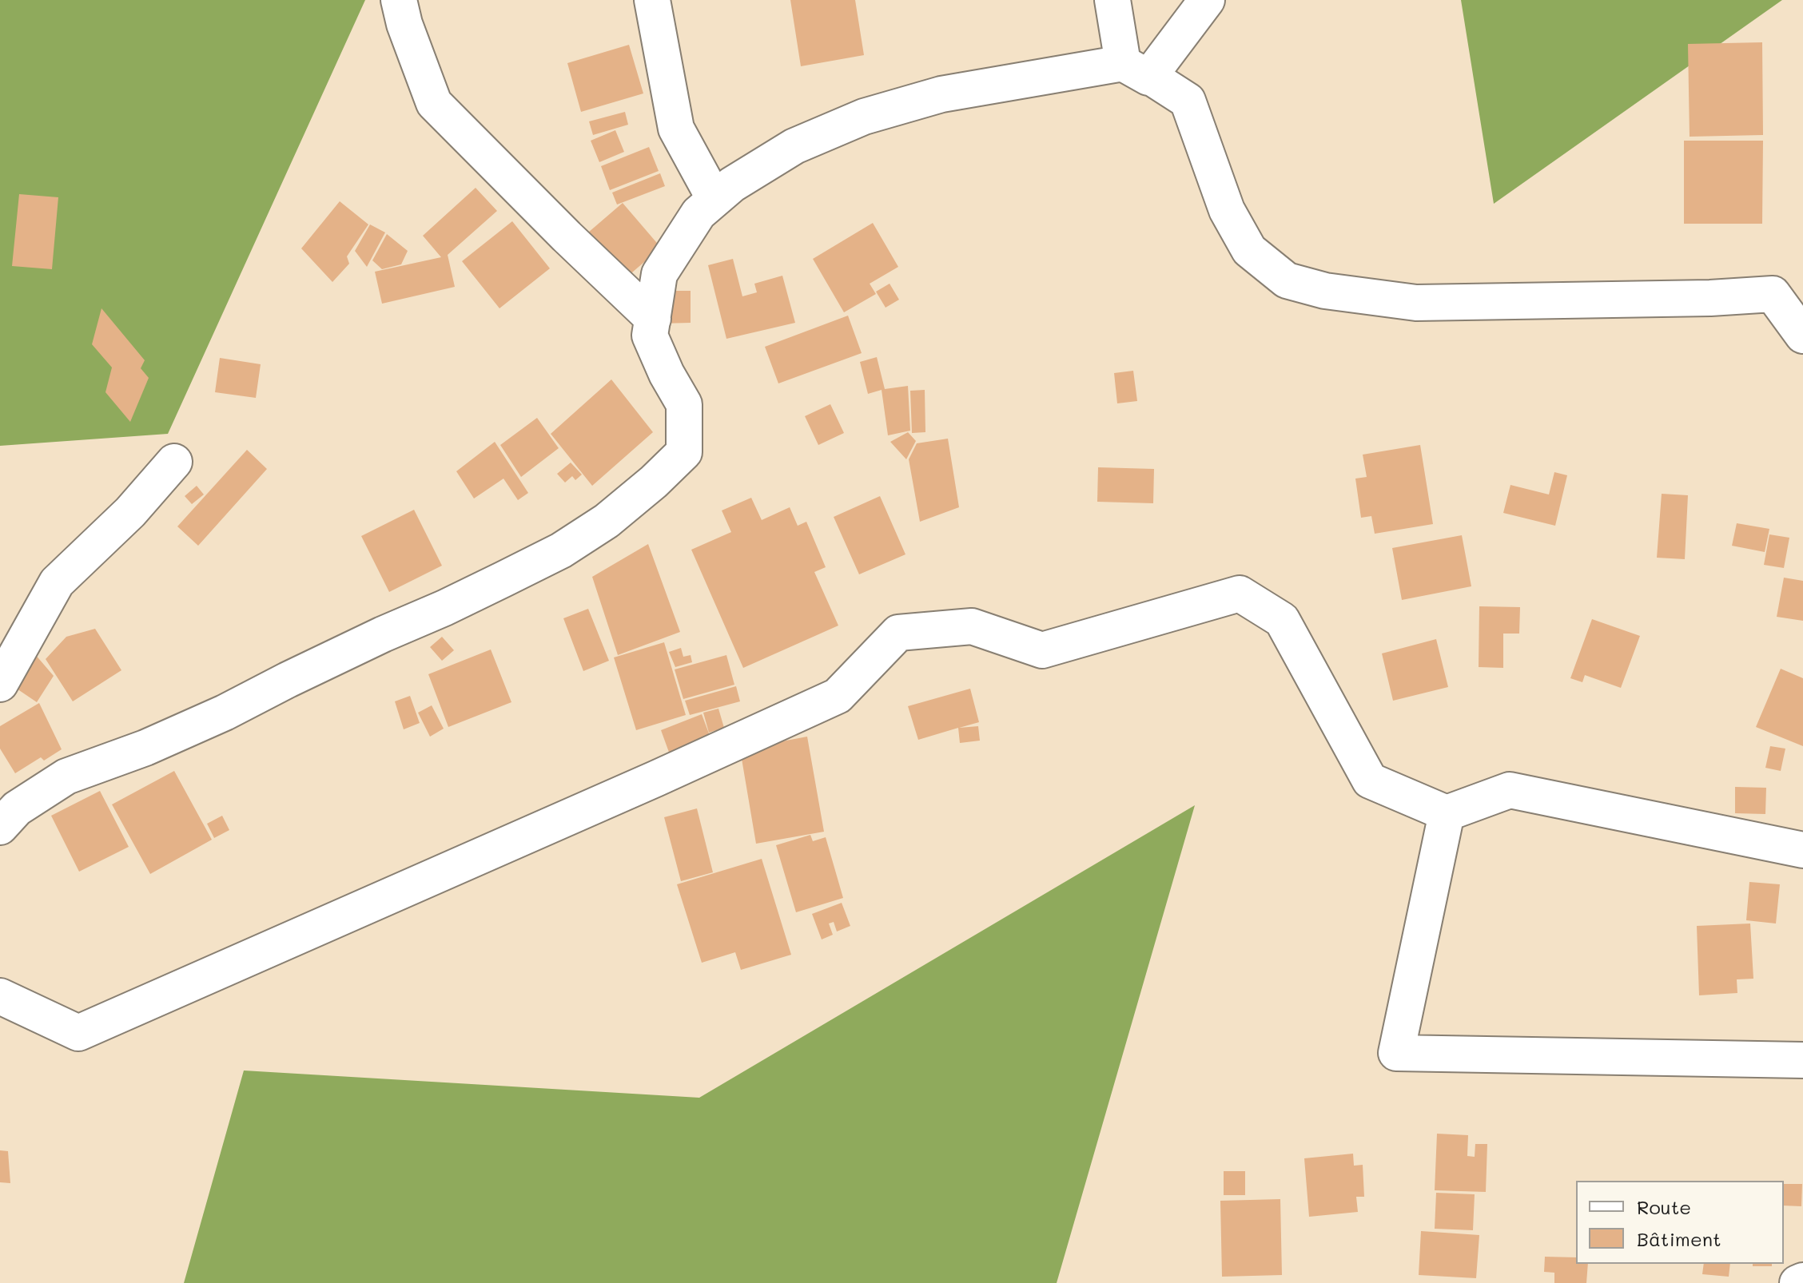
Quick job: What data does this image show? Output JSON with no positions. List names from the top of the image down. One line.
{"legend":["Route","Bâtiment"]}
